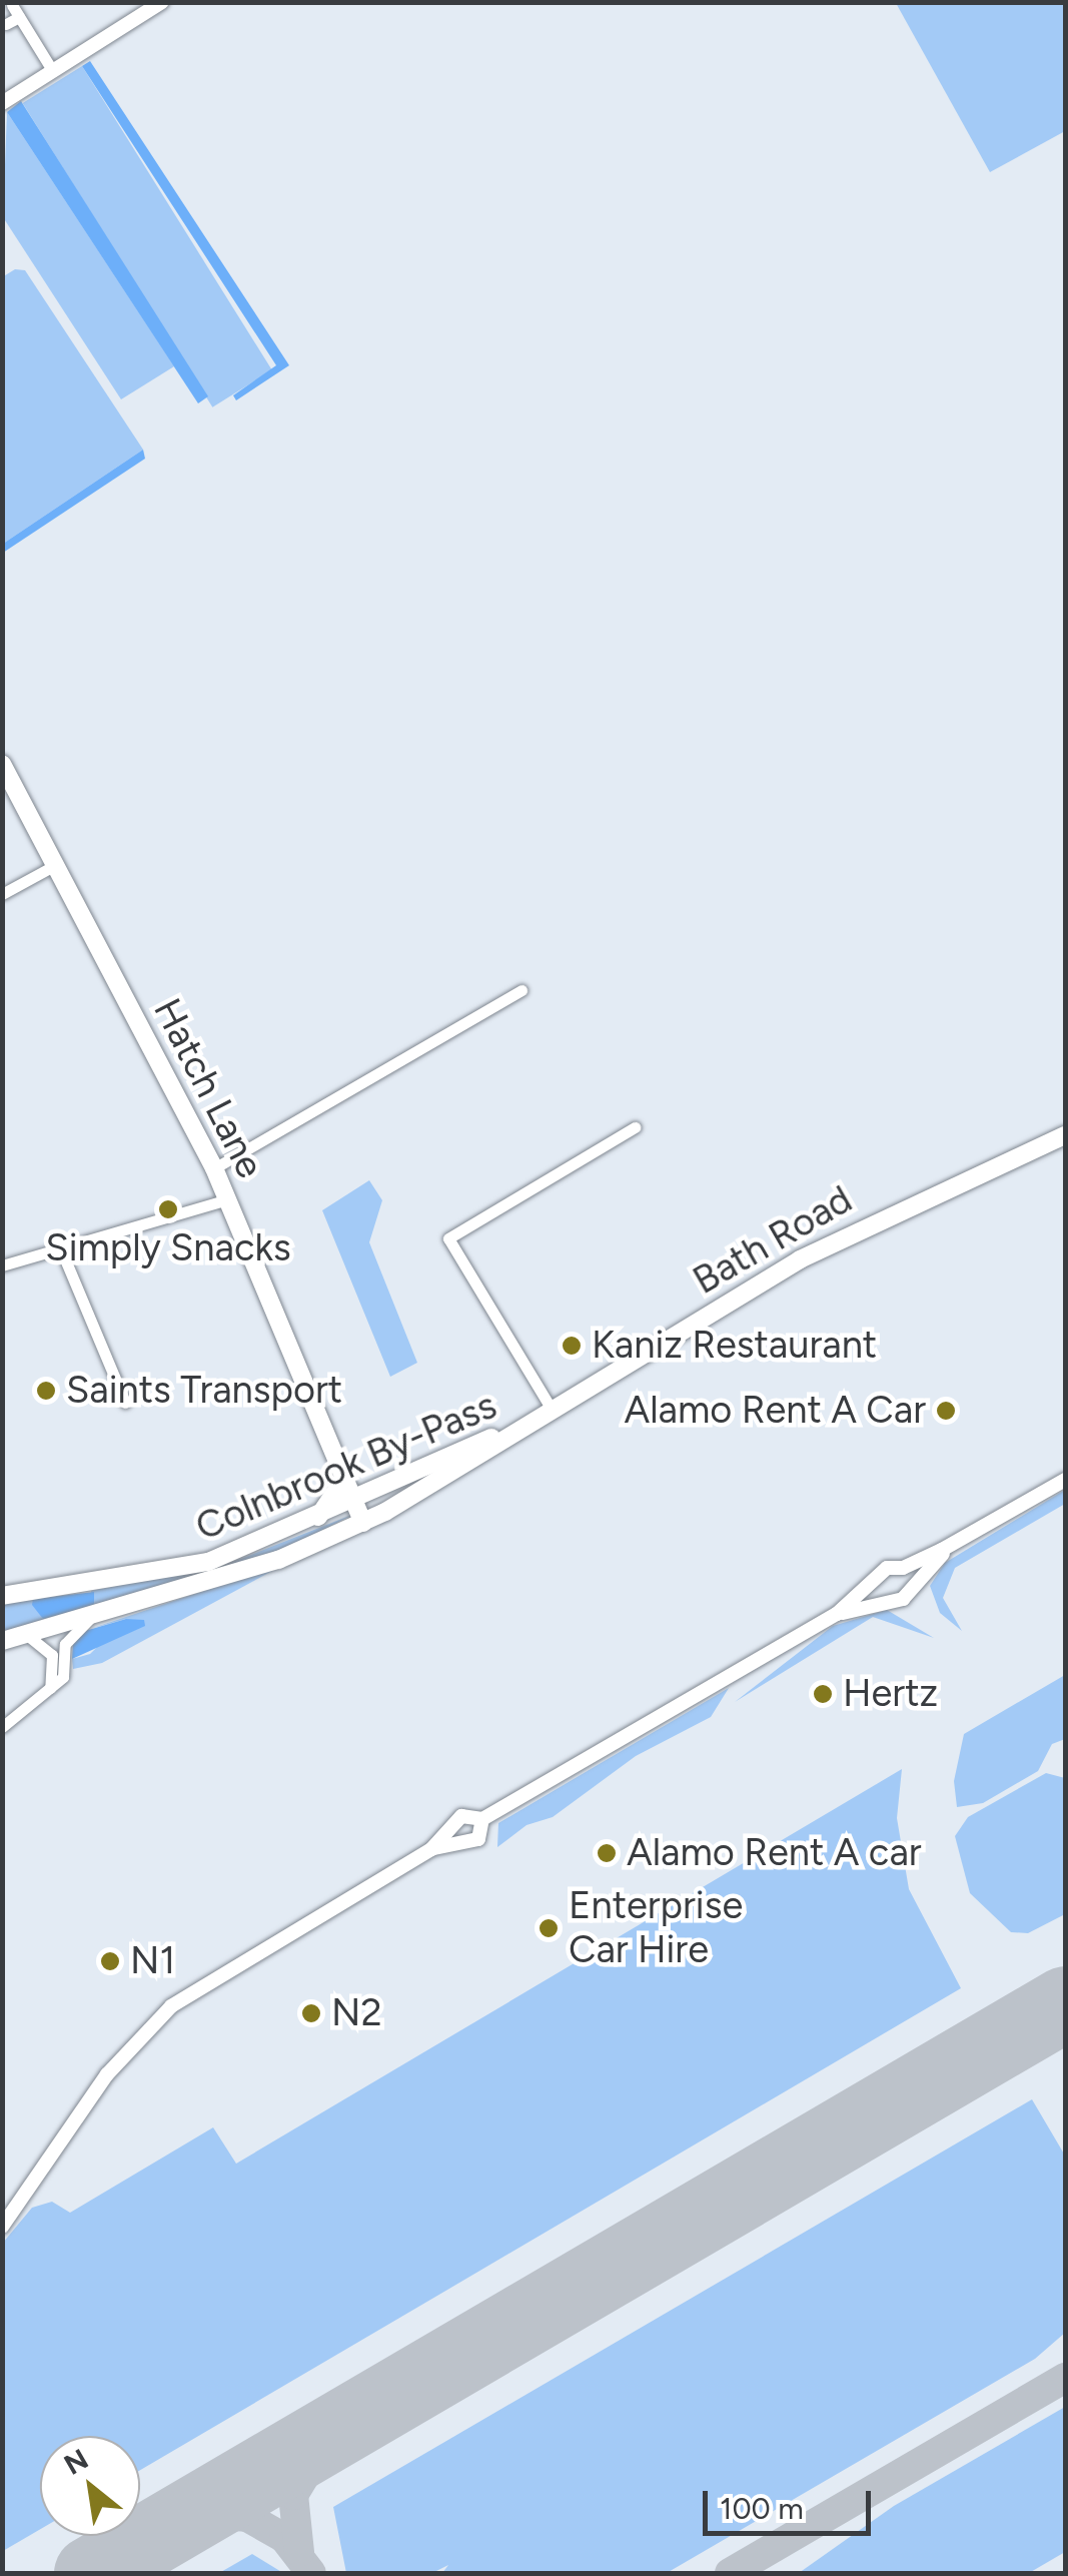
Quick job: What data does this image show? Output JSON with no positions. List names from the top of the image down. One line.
{"streets":{"main road":["Hatch Lane","Bath Road","Colnbrook By-Pass"]},"crossings":[["Hatch Lane","Colnbrook By-Pass"],["Bath Road","Colnbrook By-Pass"]],"places":["Simply Snacks","Kaniz Restaurant","Saints Transport","Alamo Rent A Car","Hertz","Alamo Rent A car","Enterprise Car Hire","N1","N2"],"scale_bar":"100 m","north":"top left"}
